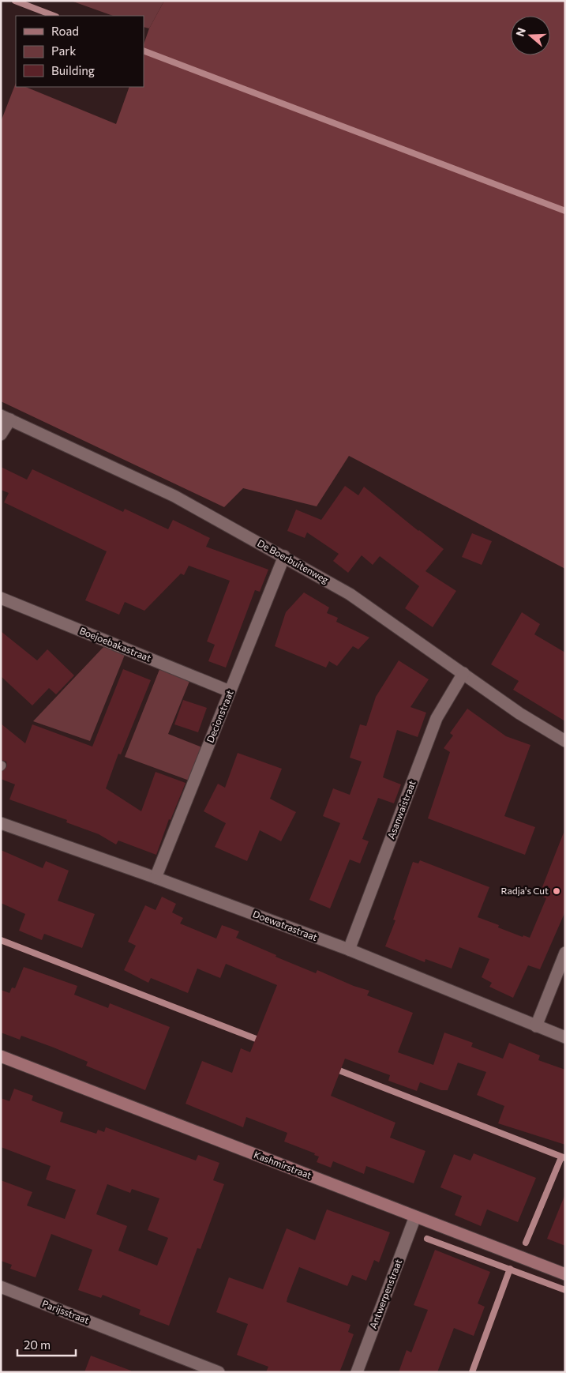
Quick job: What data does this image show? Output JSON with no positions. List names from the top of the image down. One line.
{"streets":{"street":["De Boerbuitenweg","Boejoebakastraat","Decionstraat","Asanwaistraat","Doewatrastraat","Kashmirstraat","Antwerpenstraat","Parijsstraat"]},"crossings":[["De Boerbuitenweg","Decionstraat"],["De Boerbuitenweg","Asanwaistraat"],["Boejoebakastraat","Decionstraat"],["Decionstraat","Doewatrastraat"],["Asanwaistraat","Doewatrastraat"],["Kashmirstraat","Antwerpenstraat"]],"places":["Radja's Cut"],"legend":["Road","Park","Building"],"scale_bar":"20 m","north":"left"}
